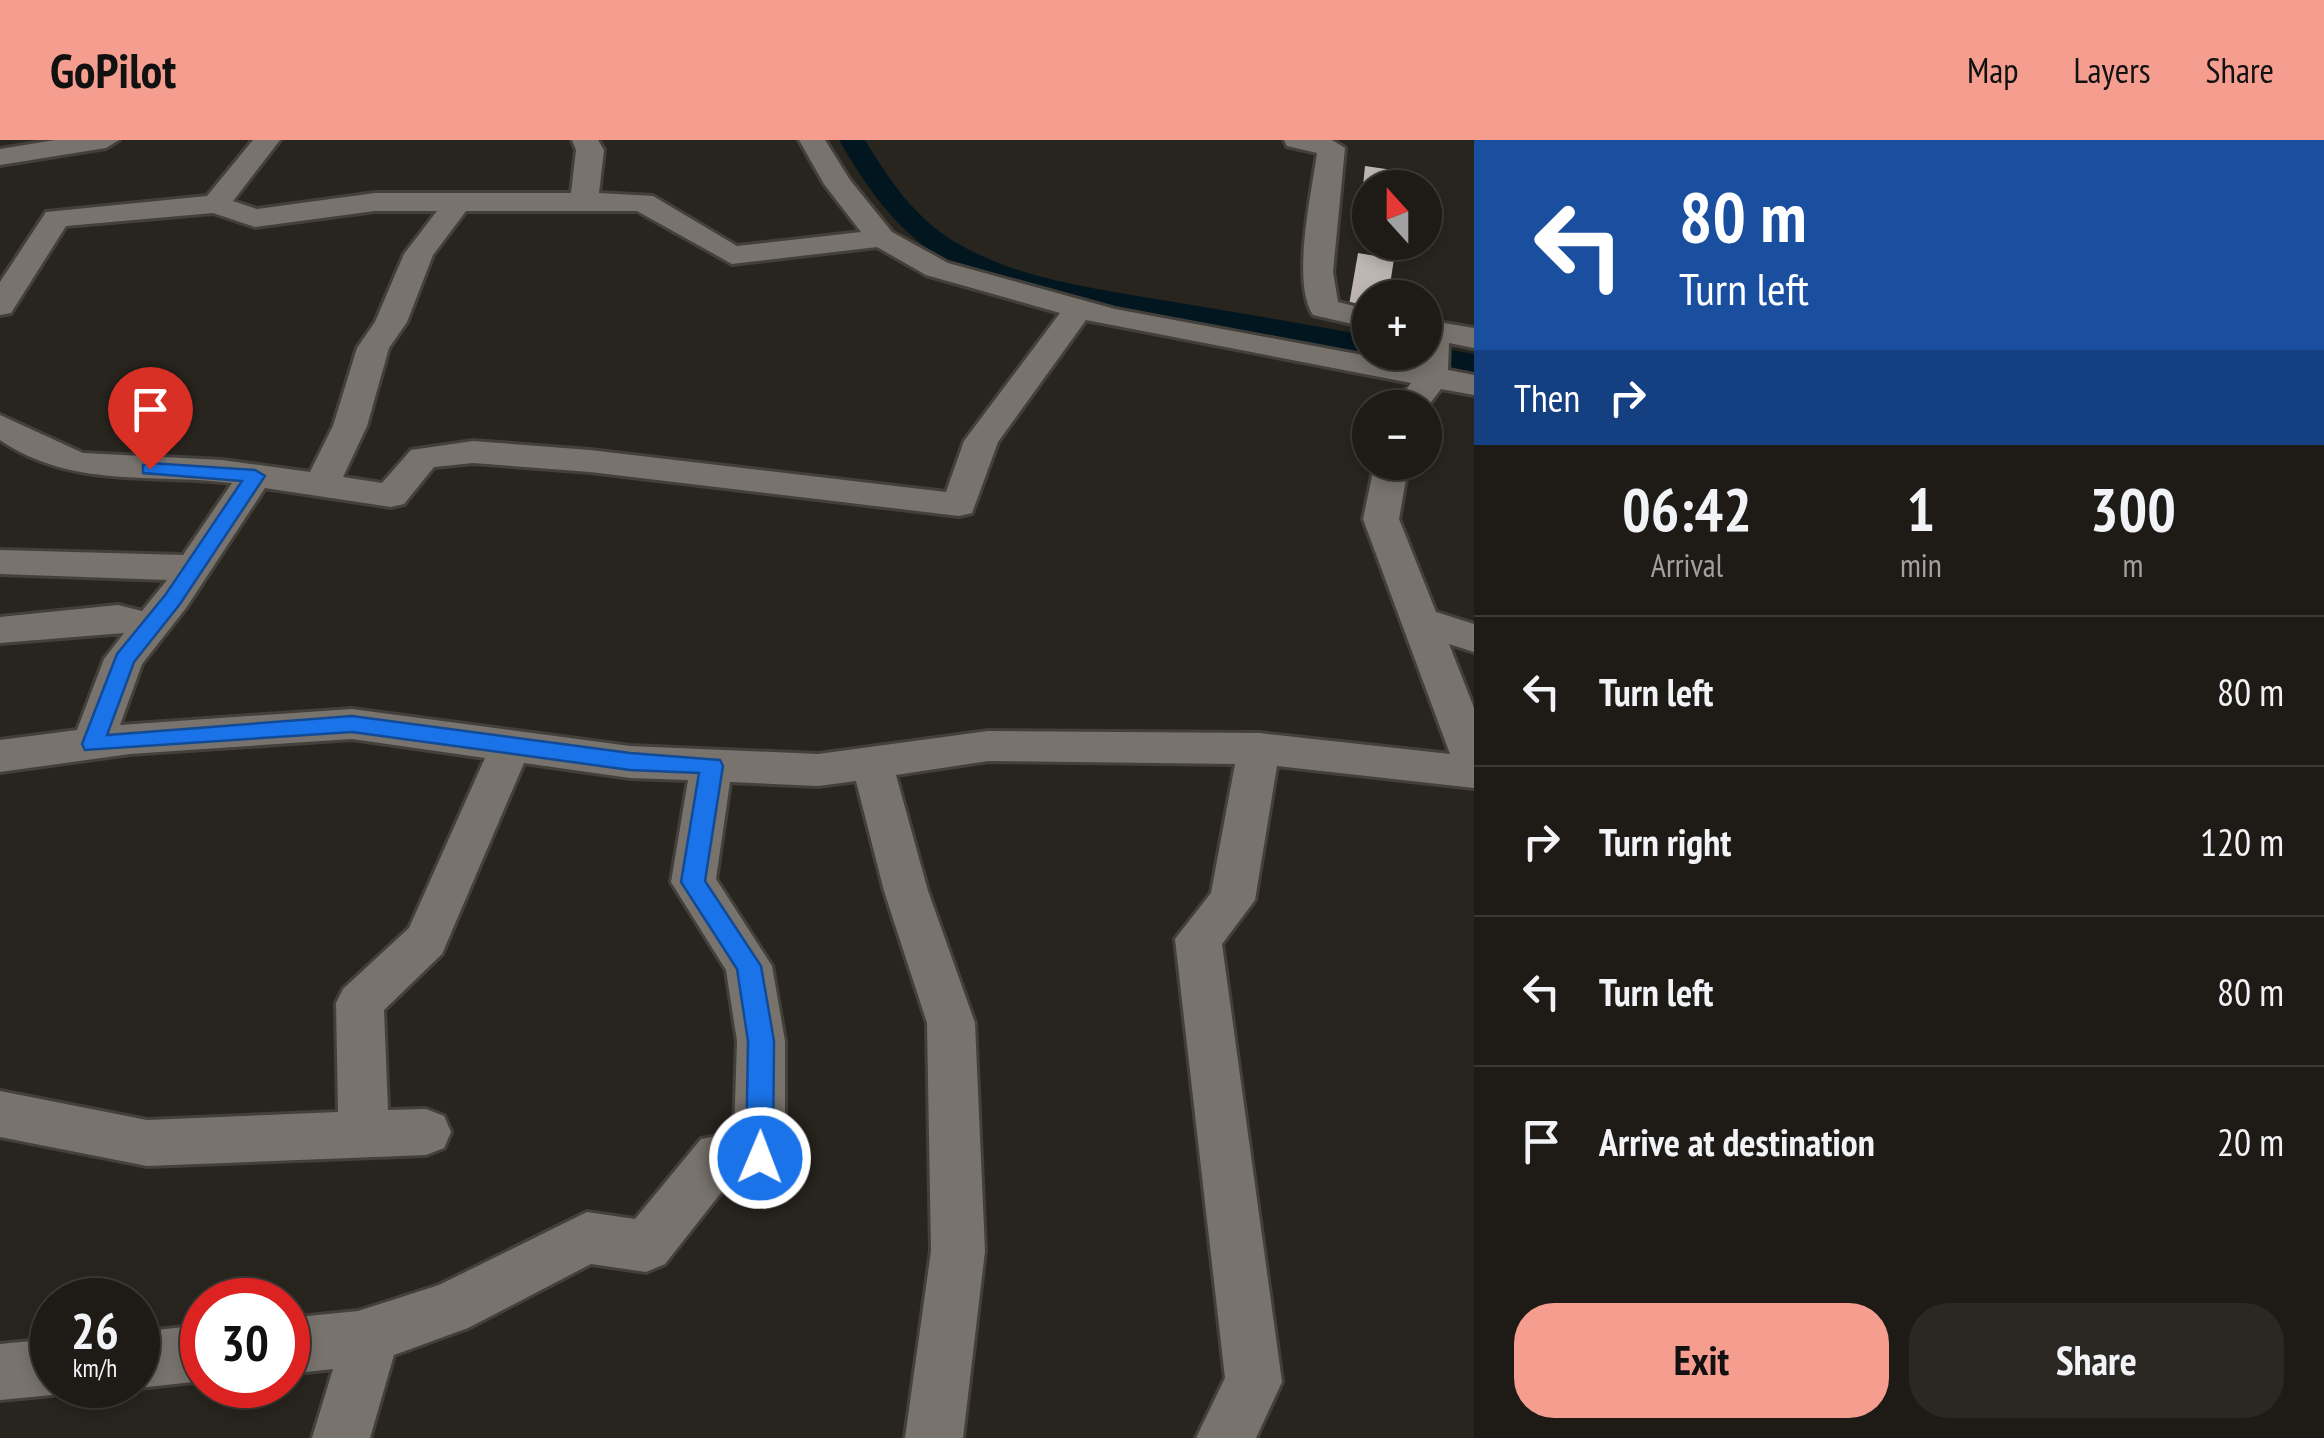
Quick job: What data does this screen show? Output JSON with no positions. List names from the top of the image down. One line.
{"north":"top","page":{"header":"GoPilot","nav":["Map","Layers","Share"],"turn":["80 m","Turn left"],"map_buttons":["+","−"],"then":"Then","eta":["06:42","Arrival","1","min","300","m"],"list":[{"name":"Turn left","value":"80 m"},{"name":"Turn right","value":"120 m"},{"name":"Turn left","value":"80 m"},{"name":"Arrive at destination","value":"20 m"}],"speed":"26 km/h","limit":"30","buttons":["Exit","Share"]}}
